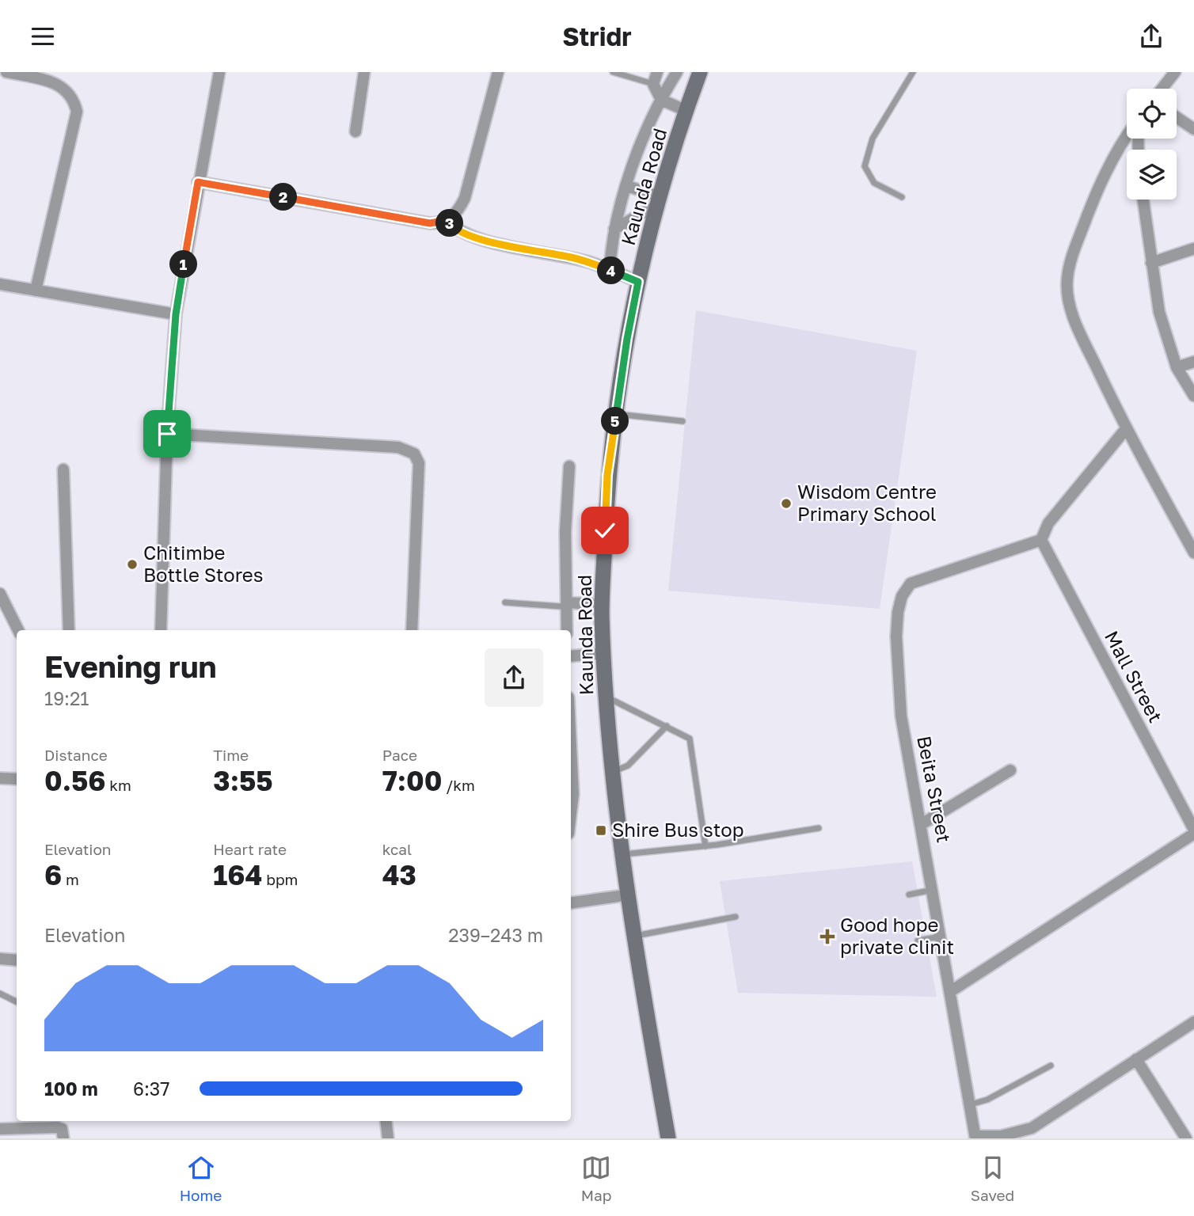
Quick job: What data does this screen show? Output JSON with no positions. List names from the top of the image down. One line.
{"streets":{"main road":["Kaunda Road"],"street":["Mall Street","Beita Street"]},"crossings":[["Mall Street","Beita Street"]],"places":{"other":["Wisdom Centre Primary School","Chitimbe Bottle Stores"],"transit":["Shire Bus stop"],"health":["Good hope private clinit"]},"page":{"header":"Stridr","pins":["2","3","1","4","5"],"heading":["Evening run","19:21"],"stats":[["Distance","0.56 km"],["Time","3:55"],["Pace","7:00 /km"],["Elevation","6 m"],["Heart rate","164 bpm"],["kcal","43"]],"chart":["Elevation","239–243 m"],"list":[{"name":"100 m","note":"6:37"}],"tabs":["Home","Map","Saved"]}}
